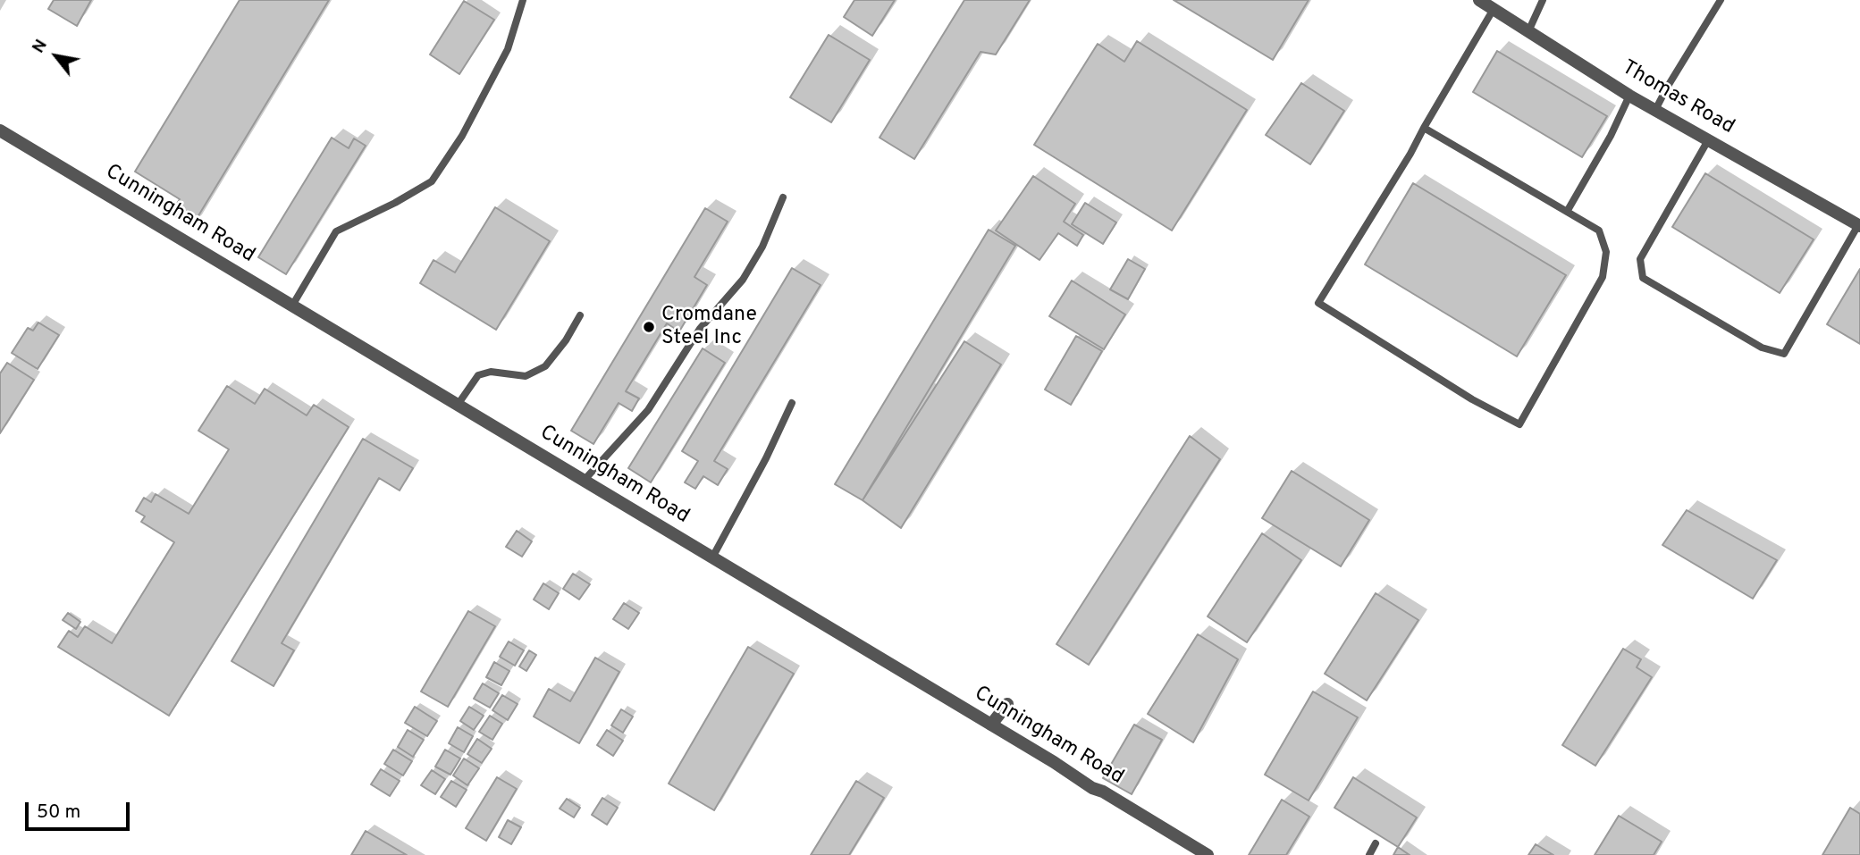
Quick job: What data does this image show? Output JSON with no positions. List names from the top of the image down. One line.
{"streets":{"street":["Thomas Road","Cunningham Road"]},"places":["Cromdane Steel Inc"],"scale_bar":"50 m","north":"top left"}
